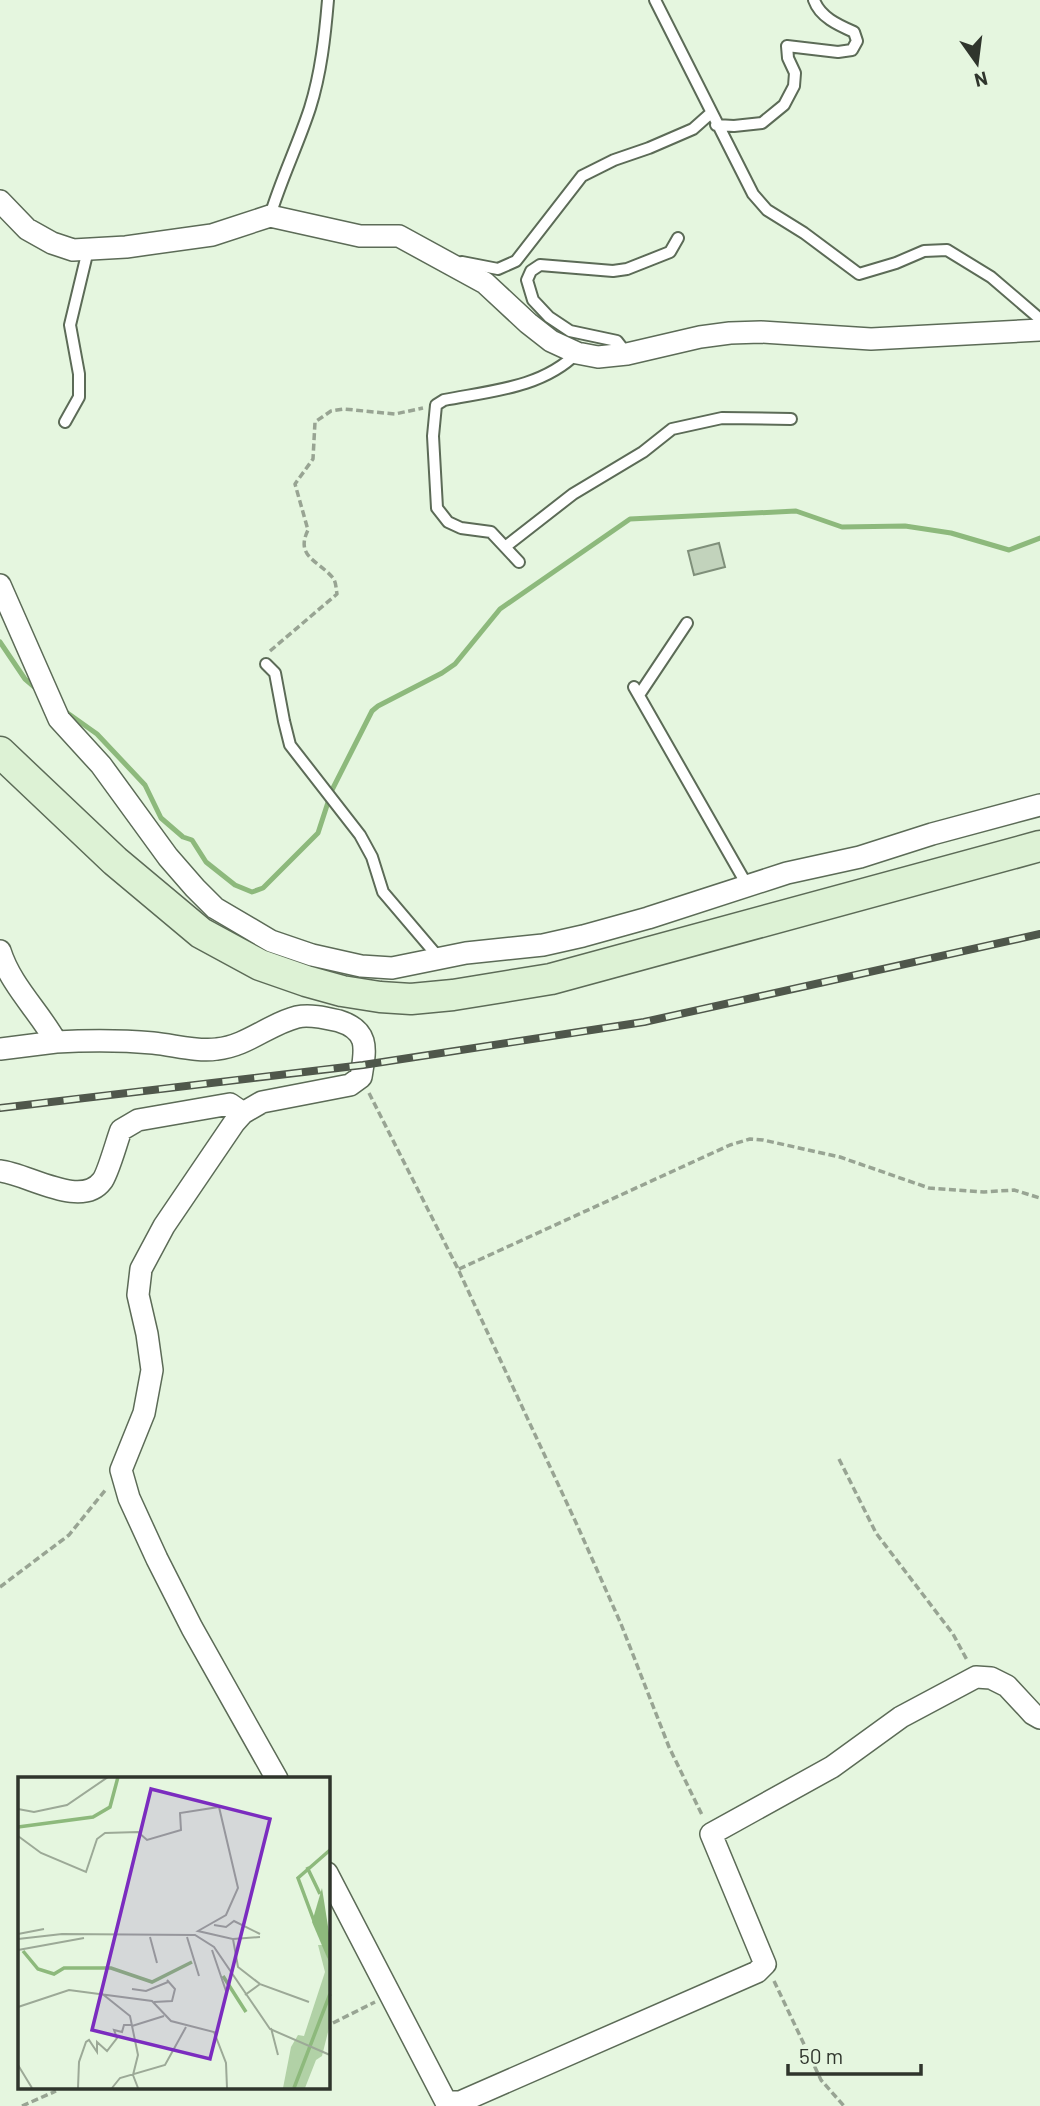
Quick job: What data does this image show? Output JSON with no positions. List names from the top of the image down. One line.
{"scale_bar":"50 m","north":"bottom"}
